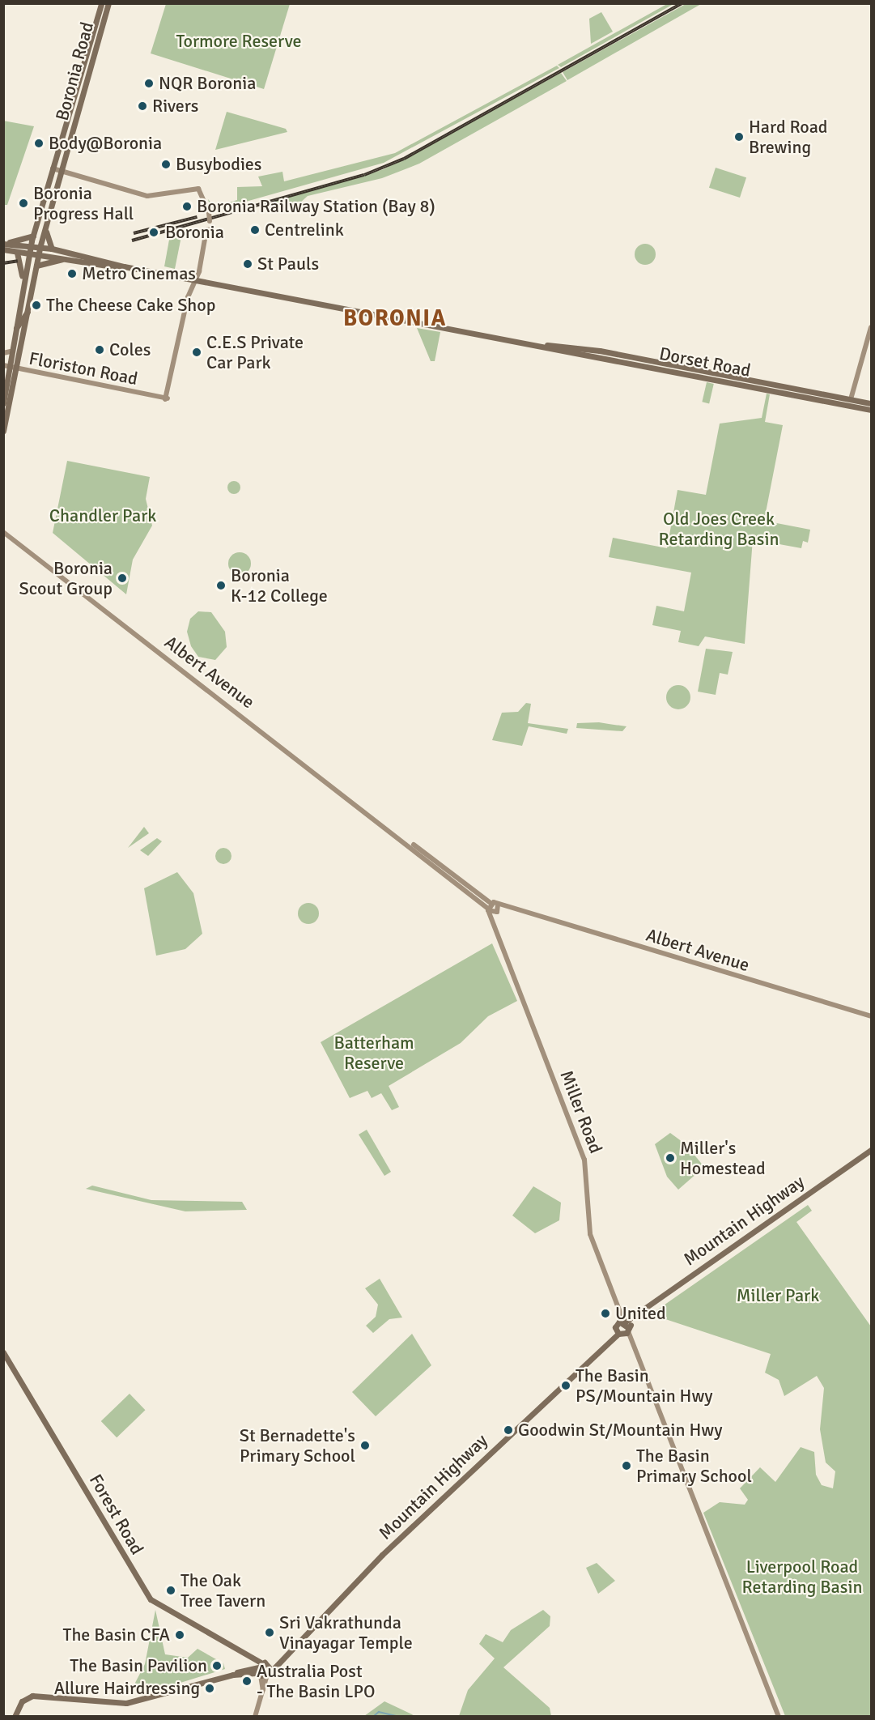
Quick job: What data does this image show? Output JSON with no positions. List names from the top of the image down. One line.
{"streets":{"main road":["Boronia Road","Dorset Road","Floriston Road","Albert Avenue","Miller Road","Mountain Highway","Forest Road"]},"crossings":[["Boronia Road","Dorset Road"],["Boronia Road","Floriston Road"],["Dorset Road","Floriston Road"],["Albert Avenue","Miller Road"],["Miller Road","Mountain Highway"],["Mountain Highway","Forest Road"]],"districts":["BORONIA"],"parks":["Tormore Reserve","Chandler Park","Old Joes Creek Retarding Basin","Batterham Reserve","Miller Park","Liverpool Road Retarding Basin"],"places":["NQR Boronia","Rivers","Hard Road Brewing","Body@Boronia","Busybodies","Boronia Progress Hall","Boronia Railway Station (Bay 8)","Centrelink","Boronia","St Pauls","Metro Cinemas","The Cheese Cake Shop","Coles","C.E.S Private Car Park","Boronia Scout Group","Boronia K-12 College","Miller's Homestead","United","The Basin PS/Mountain Hwy","Goodwin St/Mountain Hwy","St Bernadette's Primary School","The Basin Primary School","The Oak Tree Tavern","Sri Vakrathunda Vinayagar Temple","The Basin CFA","The Basin Pavilion","Australia Post - The Basin LPO","Allure Hairdressing"]}
